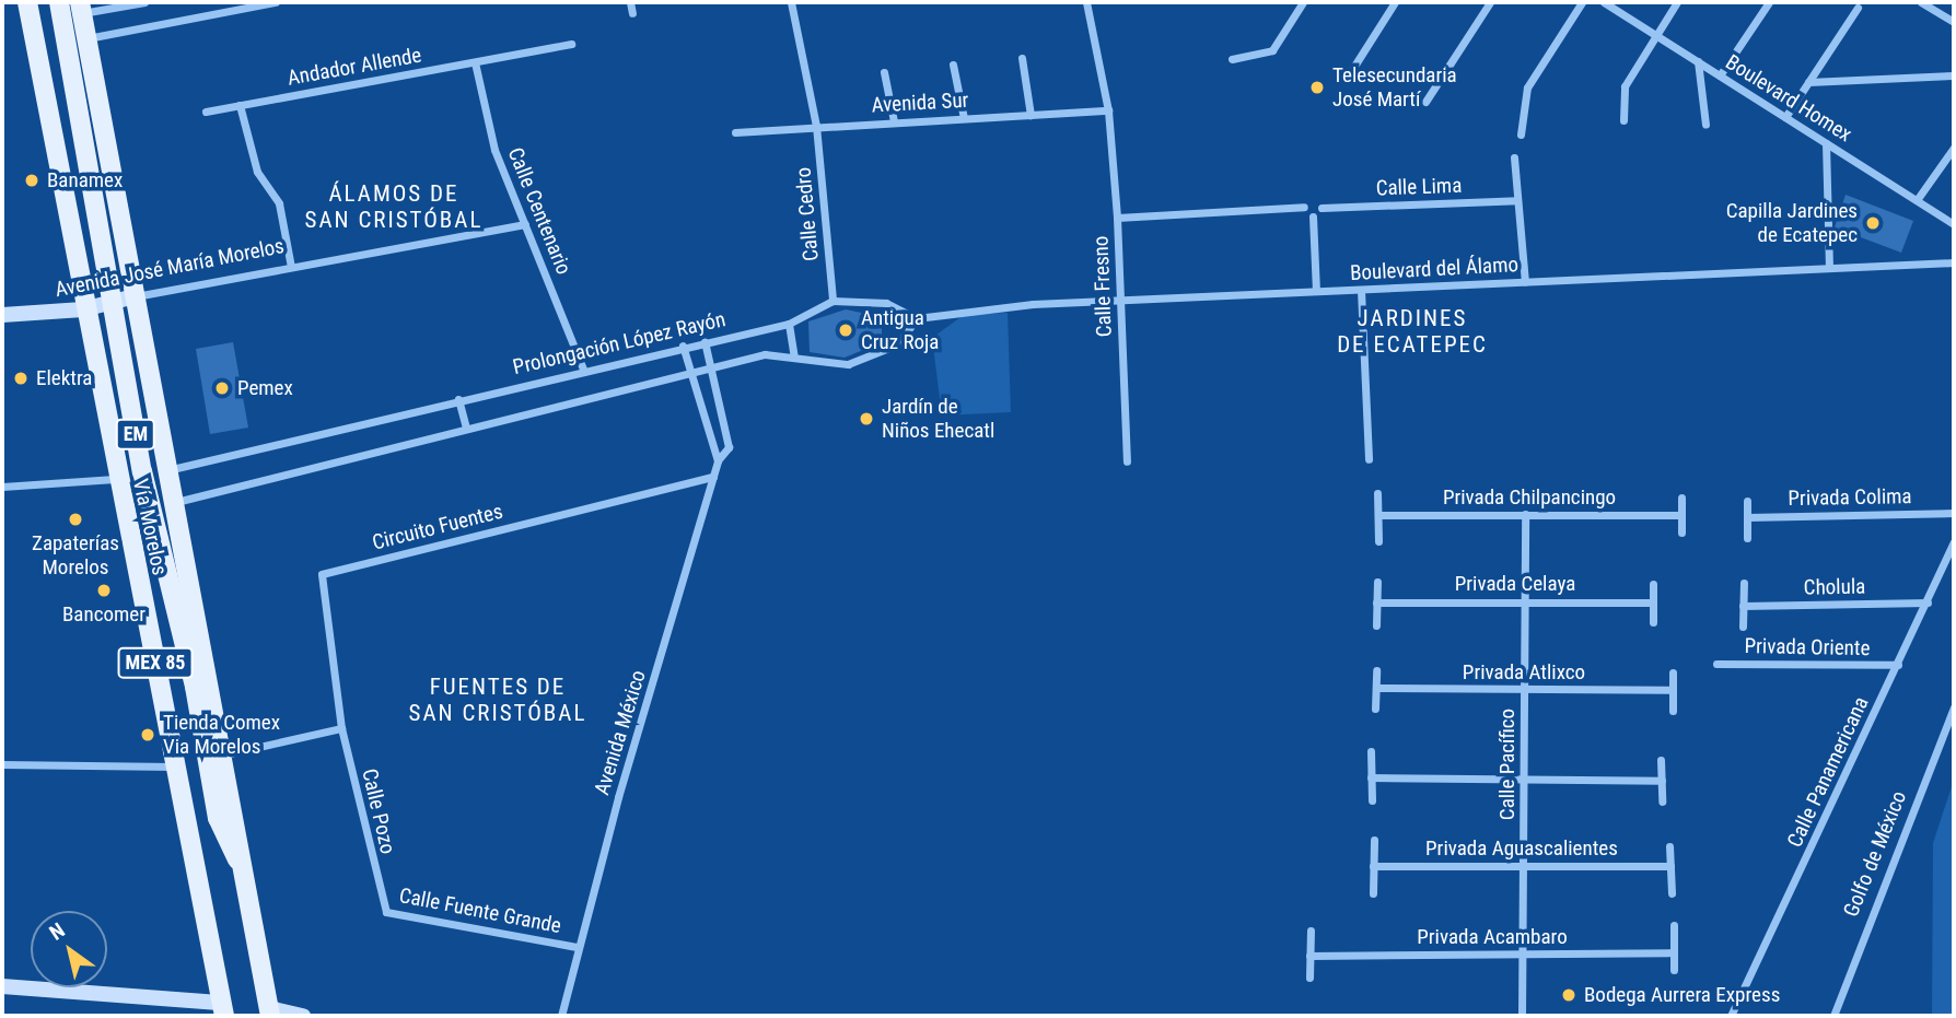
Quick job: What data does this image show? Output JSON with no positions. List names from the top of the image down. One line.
{"streets":{"main road":["Avenida José María Morelos","EM","Vía Morelos","MEX 85"],"street":["Andador Allende","Boulevard Homex","Avenida Sur","Calle Lima","Calle Centenario","Calle Cedro","Boulevard del Álamo","Calle Fresno","Prolongación López Rayón","Privada Chilpancingo","Privada Colima","Circuito Fuentes","Privada Celaya","Cholula","Privada Oriente","Privada Atlixco","Avenida México","Calle Pacífico","Calle Panamericana","Calle Pozo","Privada Aguascalientes","Golfo de México","Calle Fuente Grande","Privada Acambaro"]},"crossings":[["Andador Allende","Calle Centenario"],["Avenida Sur","Calle Cedro"],["Avenida Sur","Calle Fresno"],["Calle Centenario","Avenida José María Morelos"],["Calle Centenario","Prolongación López Rayón"],["Calle Cedro","Prolongación López Rayón"],["Avenida José María Morelos","Vía Morelos"],["Boulevard del Álamo","Calle Fresno"],["Boulevard del Álamo","Prolongación López Rayón"],["Prolongación López Rayón","Vía Morelos"],["Prolongación López Rayón","Avenida México"],["EM","Vía Morelos"],["Privada Chilpancingo","Calle Pacífico"],["Circuito Fuentes","Avenida México"],["Circuito Fuentes","Calle Pozo"],["Privada Celaya","Calle Pacífico"],["Cholula","Calle Panamericana"],["Privada Oriente","Calle Panamericana"],["Privada Atlixco","Calle Pacífico"],["Avenida México","Calle Fuente Grande"],["Calle Pacífico","Privada Aguascalientes"],["Calle Pacífico","Privada Acambaro"],["Calle Pozo","Calle Fuente Grande"]],"districts":["ÁLAMOS DE SAN CRISTÓBAL","JARDINES DE ECATEPEC","FUENTES DE SAN CRISTÓBAL"],"places":["Telesecundaria José Martí","Banamex","Capilla Jardines de Ecatepec","Antigua Cruz Roja","Elektra","Pemex","Jardín de Niños Ehecatl","Zapaterías Morelos","Bancomer","Tienda Comex Via Morelos","Bodega Aurrera Express"],"north":"top left"}
